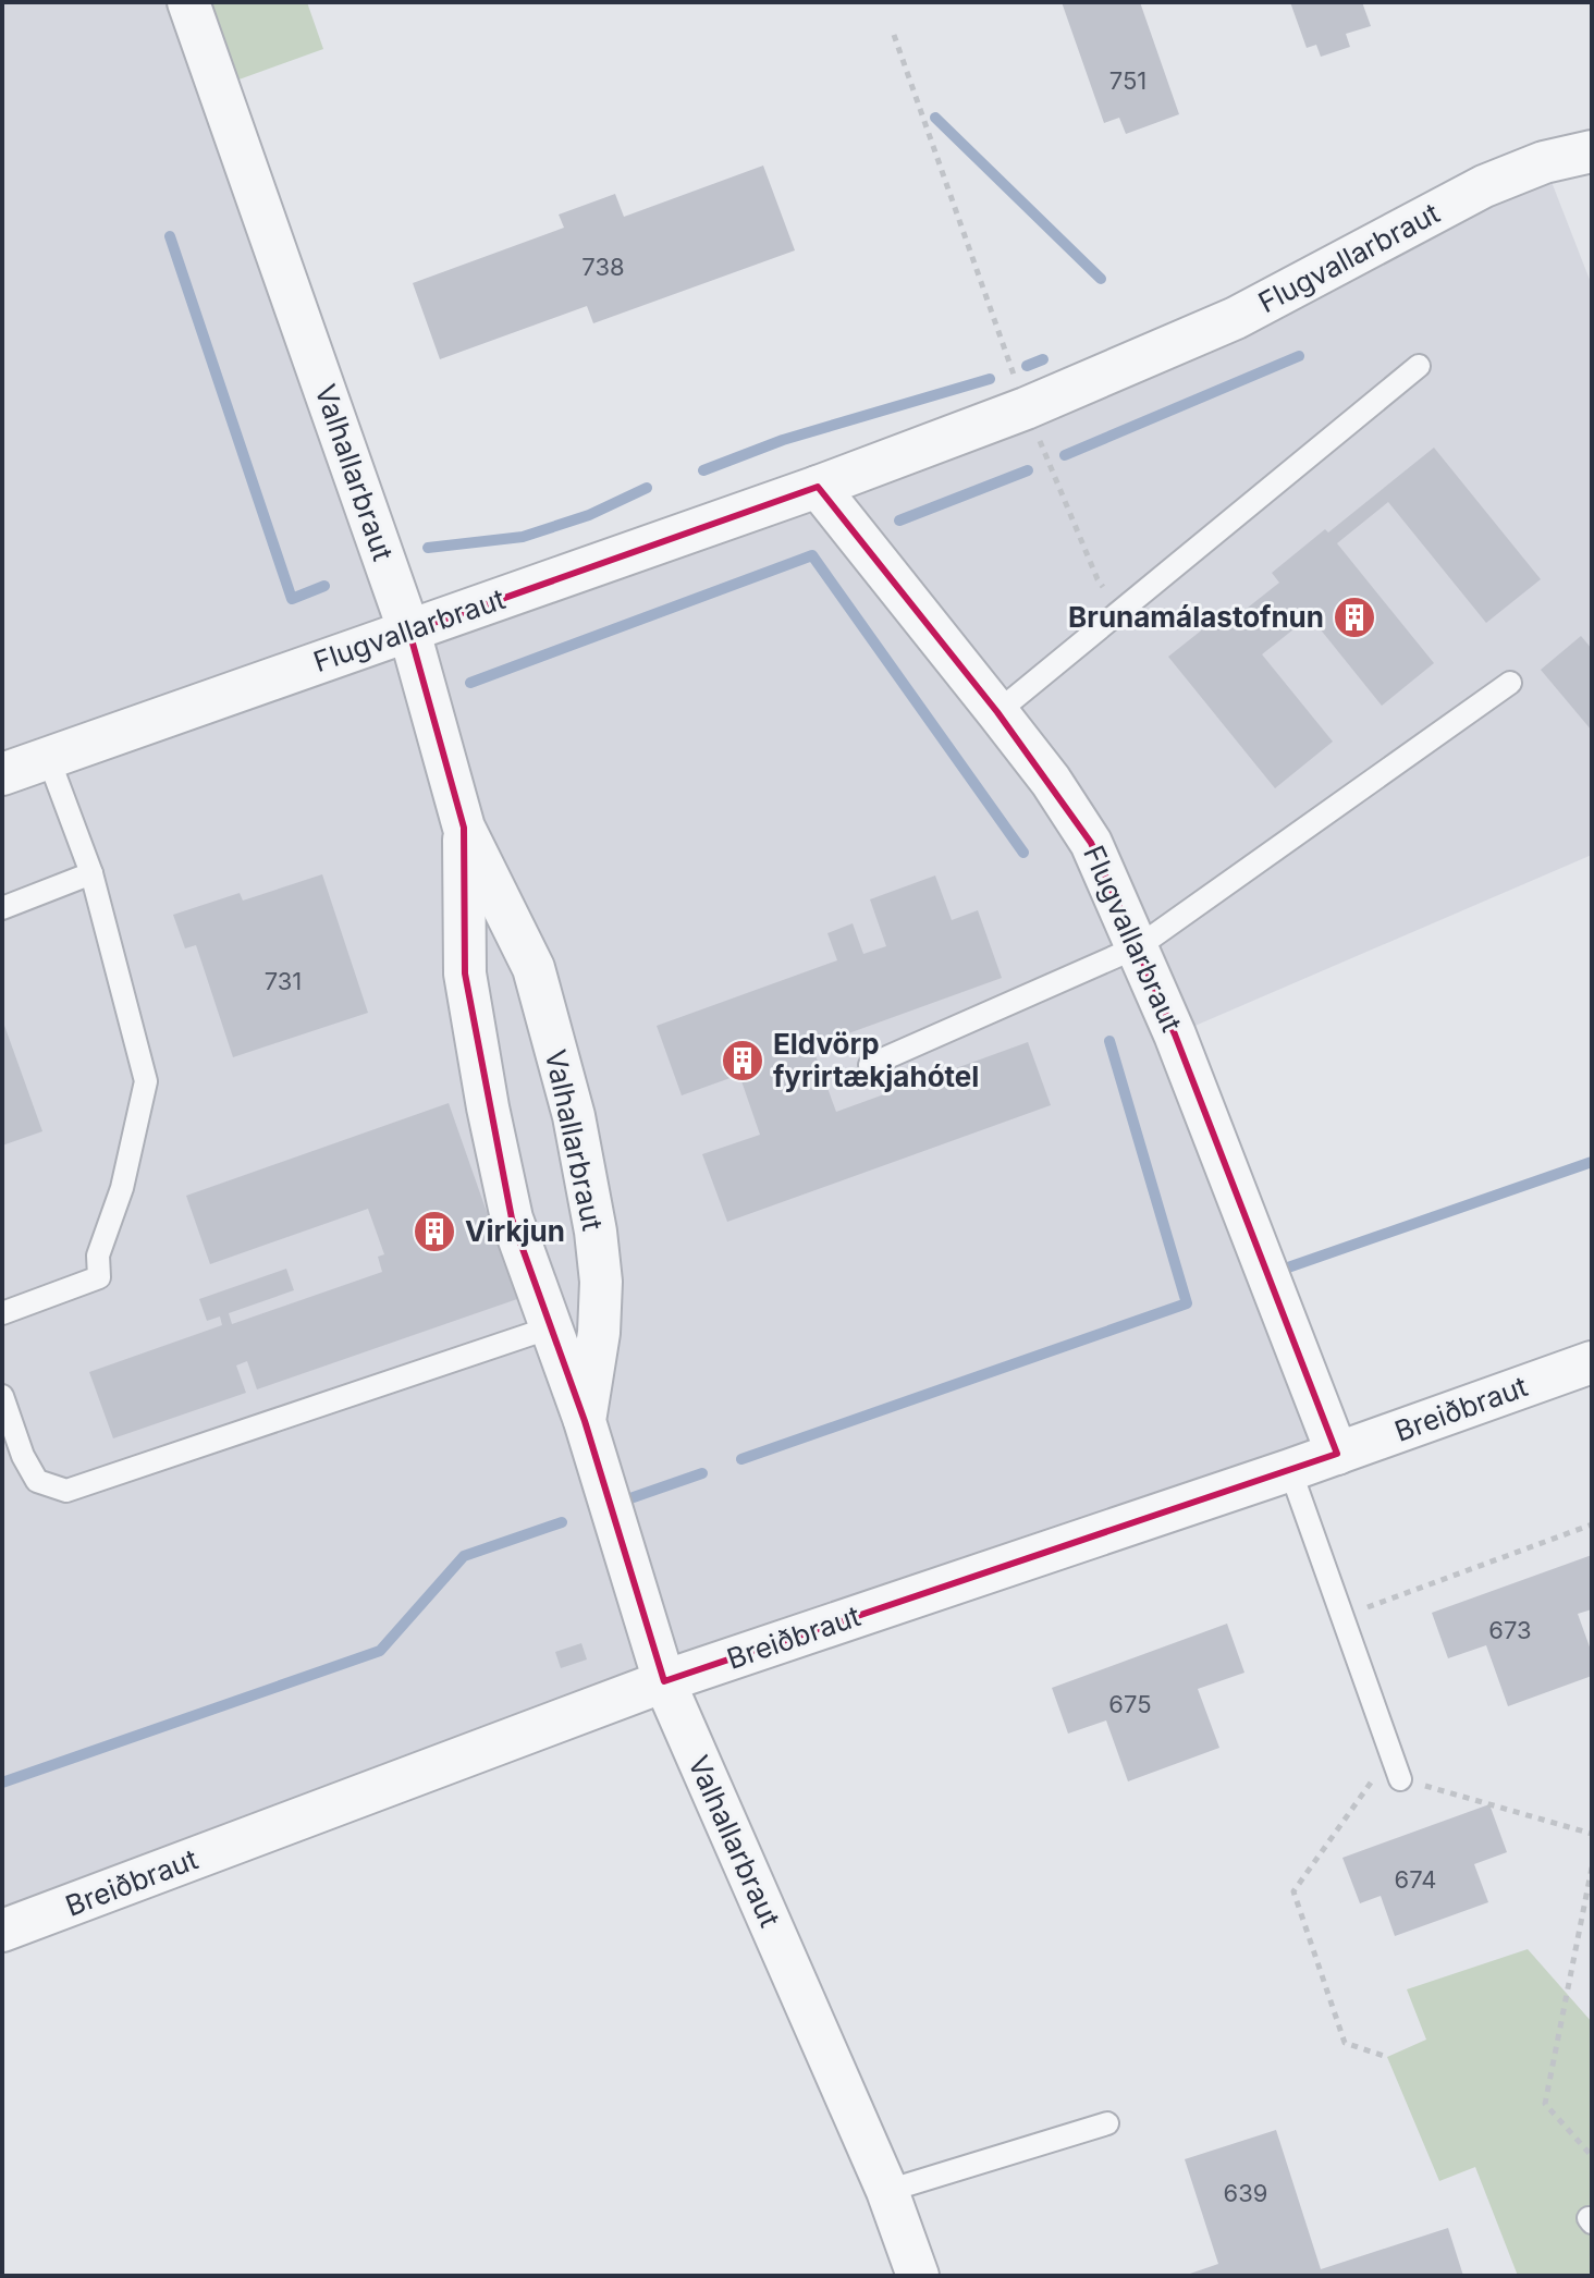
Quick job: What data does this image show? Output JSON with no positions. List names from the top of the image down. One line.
{"streets":{"street":["Flugvallarbraut","Valhallarbraut","Breiðbraut"]},"crossings":[["Flugvallarbraut","Valhallarbraut"],["Flugvallarbraut","Breiðbraut"],["Valhallarbraut","Breiðbraut"]],"places":{"building":["Brunamálastofnun","Eldvörp fyrirtækjahótel","Virkjun"]},"house_numbers":["751","738","731","673","675","674","639"]}
